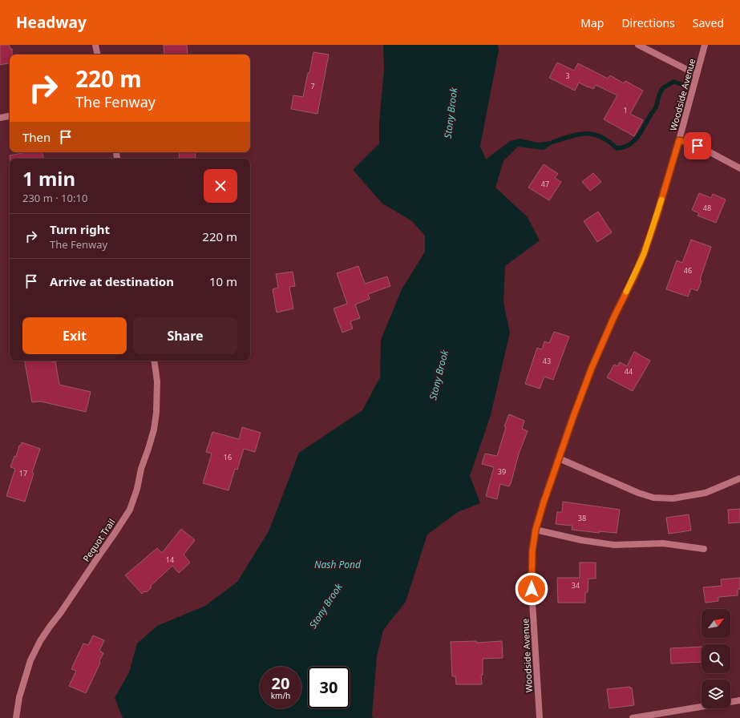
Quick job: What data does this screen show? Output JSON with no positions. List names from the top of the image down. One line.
{"streets":{"street":["Woodside Avenue","Pequot Trail"]},"water":["Stony Brook","Nash Pond"],"house_numbers":["3","7","1","47","48","46","43","44","16","39","17","38","14","34"],"north":"top right","page":{"header":"Headway","nav":["Map","Directions","Saved"],"turn":["220 m","The Fenway"],"then":"Then","heading":["1 min","230 m · 10:10"],"list":[{"name":"Turn right","note":"The Fenway","value":"220 m"},{"name":"Arrive at destination","value":"10 m"}],"buttons":["Exit","Share"],"speed":"20 km/h","limit":"30"}}
